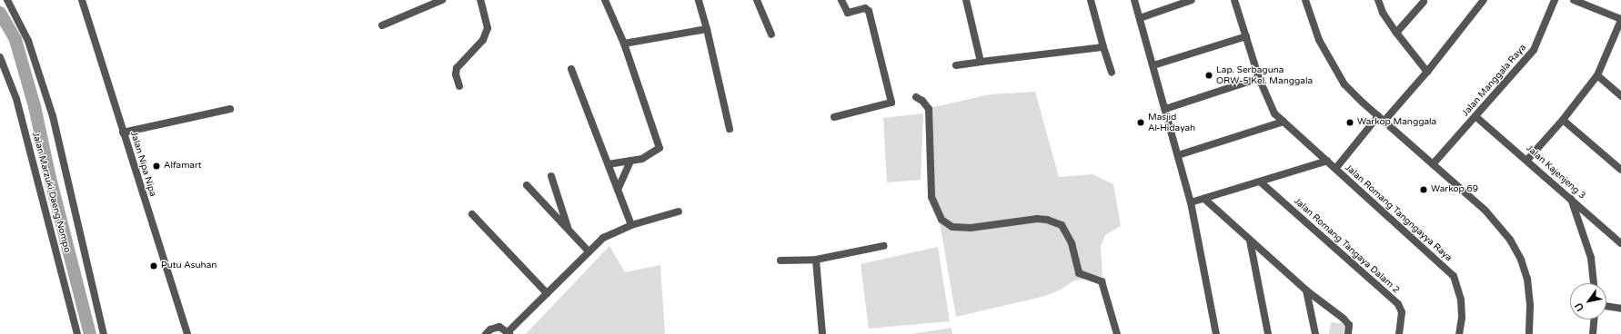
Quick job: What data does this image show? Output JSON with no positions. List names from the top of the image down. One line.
{"streets":{"street":["Jalan Manggala Raya","Jalan Nipa Nipa","Jalan Kajenjeng 3","Jalan Marzuki Daeng Nompo","Jalan Romang Tangngayya Raya","Jalan Romang Tangaya Dalam 2"]},"crossings":[["Jalan Manggala Raya","Jalan Kajenjeng 3"]],"places":["Lap. Serbaguna ORW-5 Kel. Manggala","Masjid Al-Hidayah","Warkop Manggala","Alfamart","Warkop 69","Putu Asuhan"],"north":"bottom left"}
